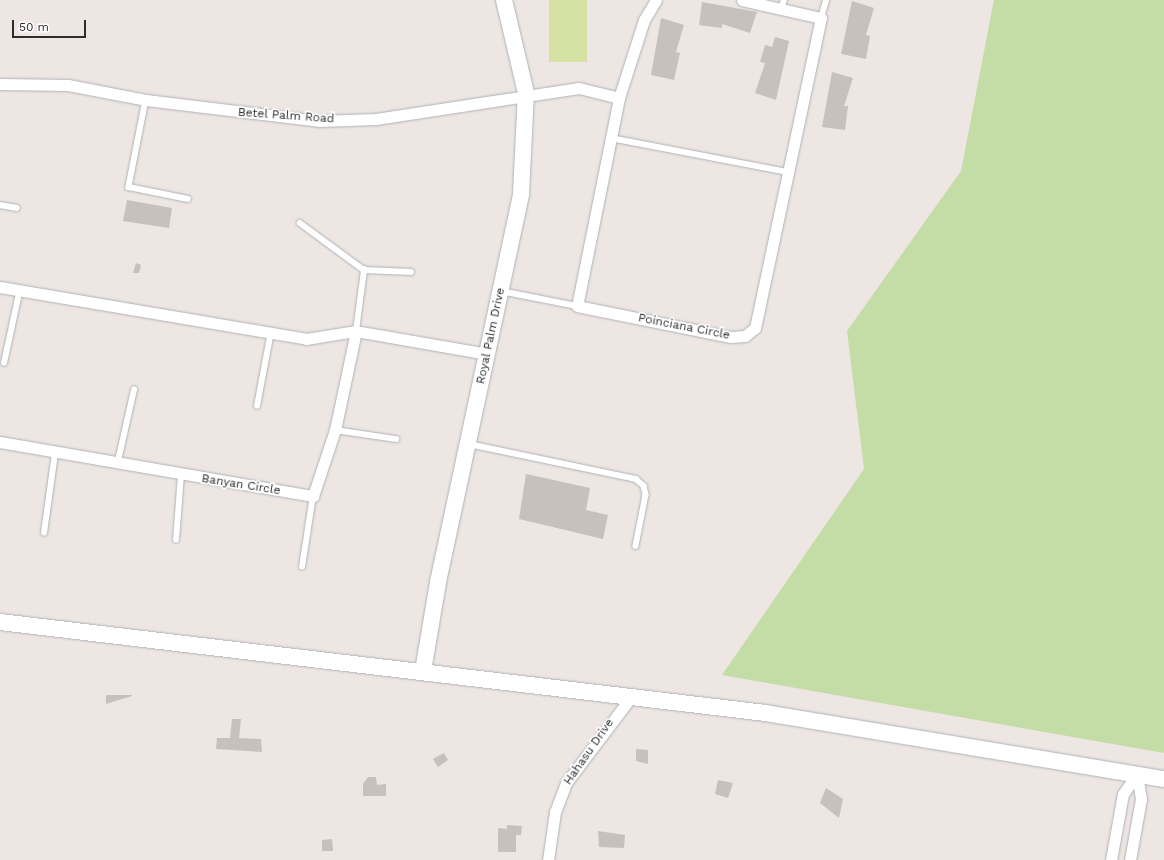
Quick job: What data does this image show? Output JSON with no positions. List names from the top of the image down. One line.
{"streets":{"main road":["Royal Palm Drive"],"street":["Betel Palm Road","Poinciana Circle","Banyan Circle","Hahasu Drive"]},"crossings":[["Betel Palm Road","Royal Palm Drive"]],"scale_bar":"50 m"}
